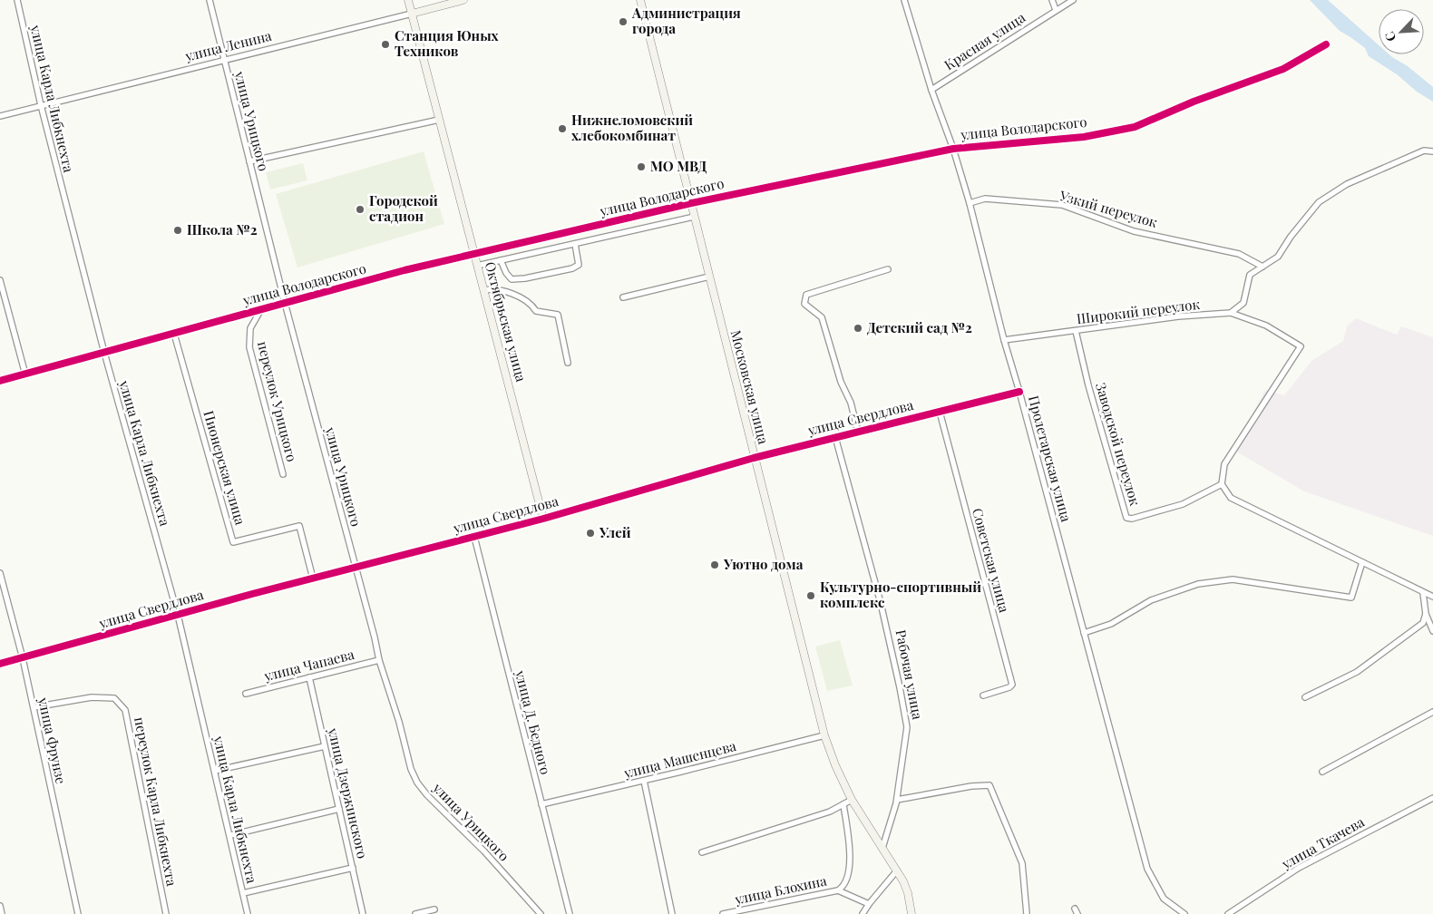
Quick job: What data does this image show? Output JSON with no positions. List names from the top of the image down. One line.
{"streets":{"main road":["улица Ленина","Октябрьская улица","Московская улица","улица Свердлова"],"street":["Красная улица","улица Карла Либкнехта","улица Урицкого","улица Володарского","Узкий переулок","Широкий переулок","переулок Урицкого","Заводской переулок","Пролетарская улица","Пионерская улица","Советская улица","улица Чапаева","Рабочая улица","улица Д. Бедного","улица Фрунзе","улица Машенцева","улица Дзержинского","переулок Карла Либкнехта","улица Ткачева","улица Блохина"]},"crossings":[["Красная улица","Пролетарская улица"],["улица Ленина","улица Карла Либкнехта"],["улица Ленина","улица Урицкого"],["улица Ленина","Октябрьская улица"],["улица Карла Либкнехта","улица Володарского"],["улица Карла Либкнехта","улица Свердлова"],["улица Урицкого","улица Володарского"],["улица Урицкого","улица Свердлова"],["улица Урицкого","улица Чапаева"],["улица Володарского","Октябрьская улица"],["улица Володарского","Московская улица"],["улица Володарского","переулок Урицкого"],["улица Володарского","Пролетарская улица"],["улица Володарского","Пионерская улица"],["Узкий переулок","Пролетарская улица"],["Широкий переулок","Заводской переулок"],["Широкий переулок","Пролетарская улица"],["Октябрьская улица","улица Свердлова"],["Московская улица","улица Свердлова"],["Московская улица","Рабочая улица"],["Московская улица","улица Машенцева"],["улица Свердлова","Пролетарская улица"],["улица Свердлова","Пионерская улица"],["улица Свердлова","Советская улица"],["улица Свердлова","Рабочая улица"],["улица Свердлова","улица Д. Бедного"],["улица Свердлова","улица Фрунзе"],["улица Чапаева","улица Дзержинского"],["улица Д. Бедного","улица Машенцева"],["улица Фрунзе","переулок Карла Либкнехта"]],"places":["Администрация города","Станция Юных Техников","Нижнеломовский хлебокомбинат","МО МВД","Городской стадион","Школа №2","Детский сад №2","Улей","Уютно дома","Культурно-спортивный комплекс"],"north":"bottom left"}
